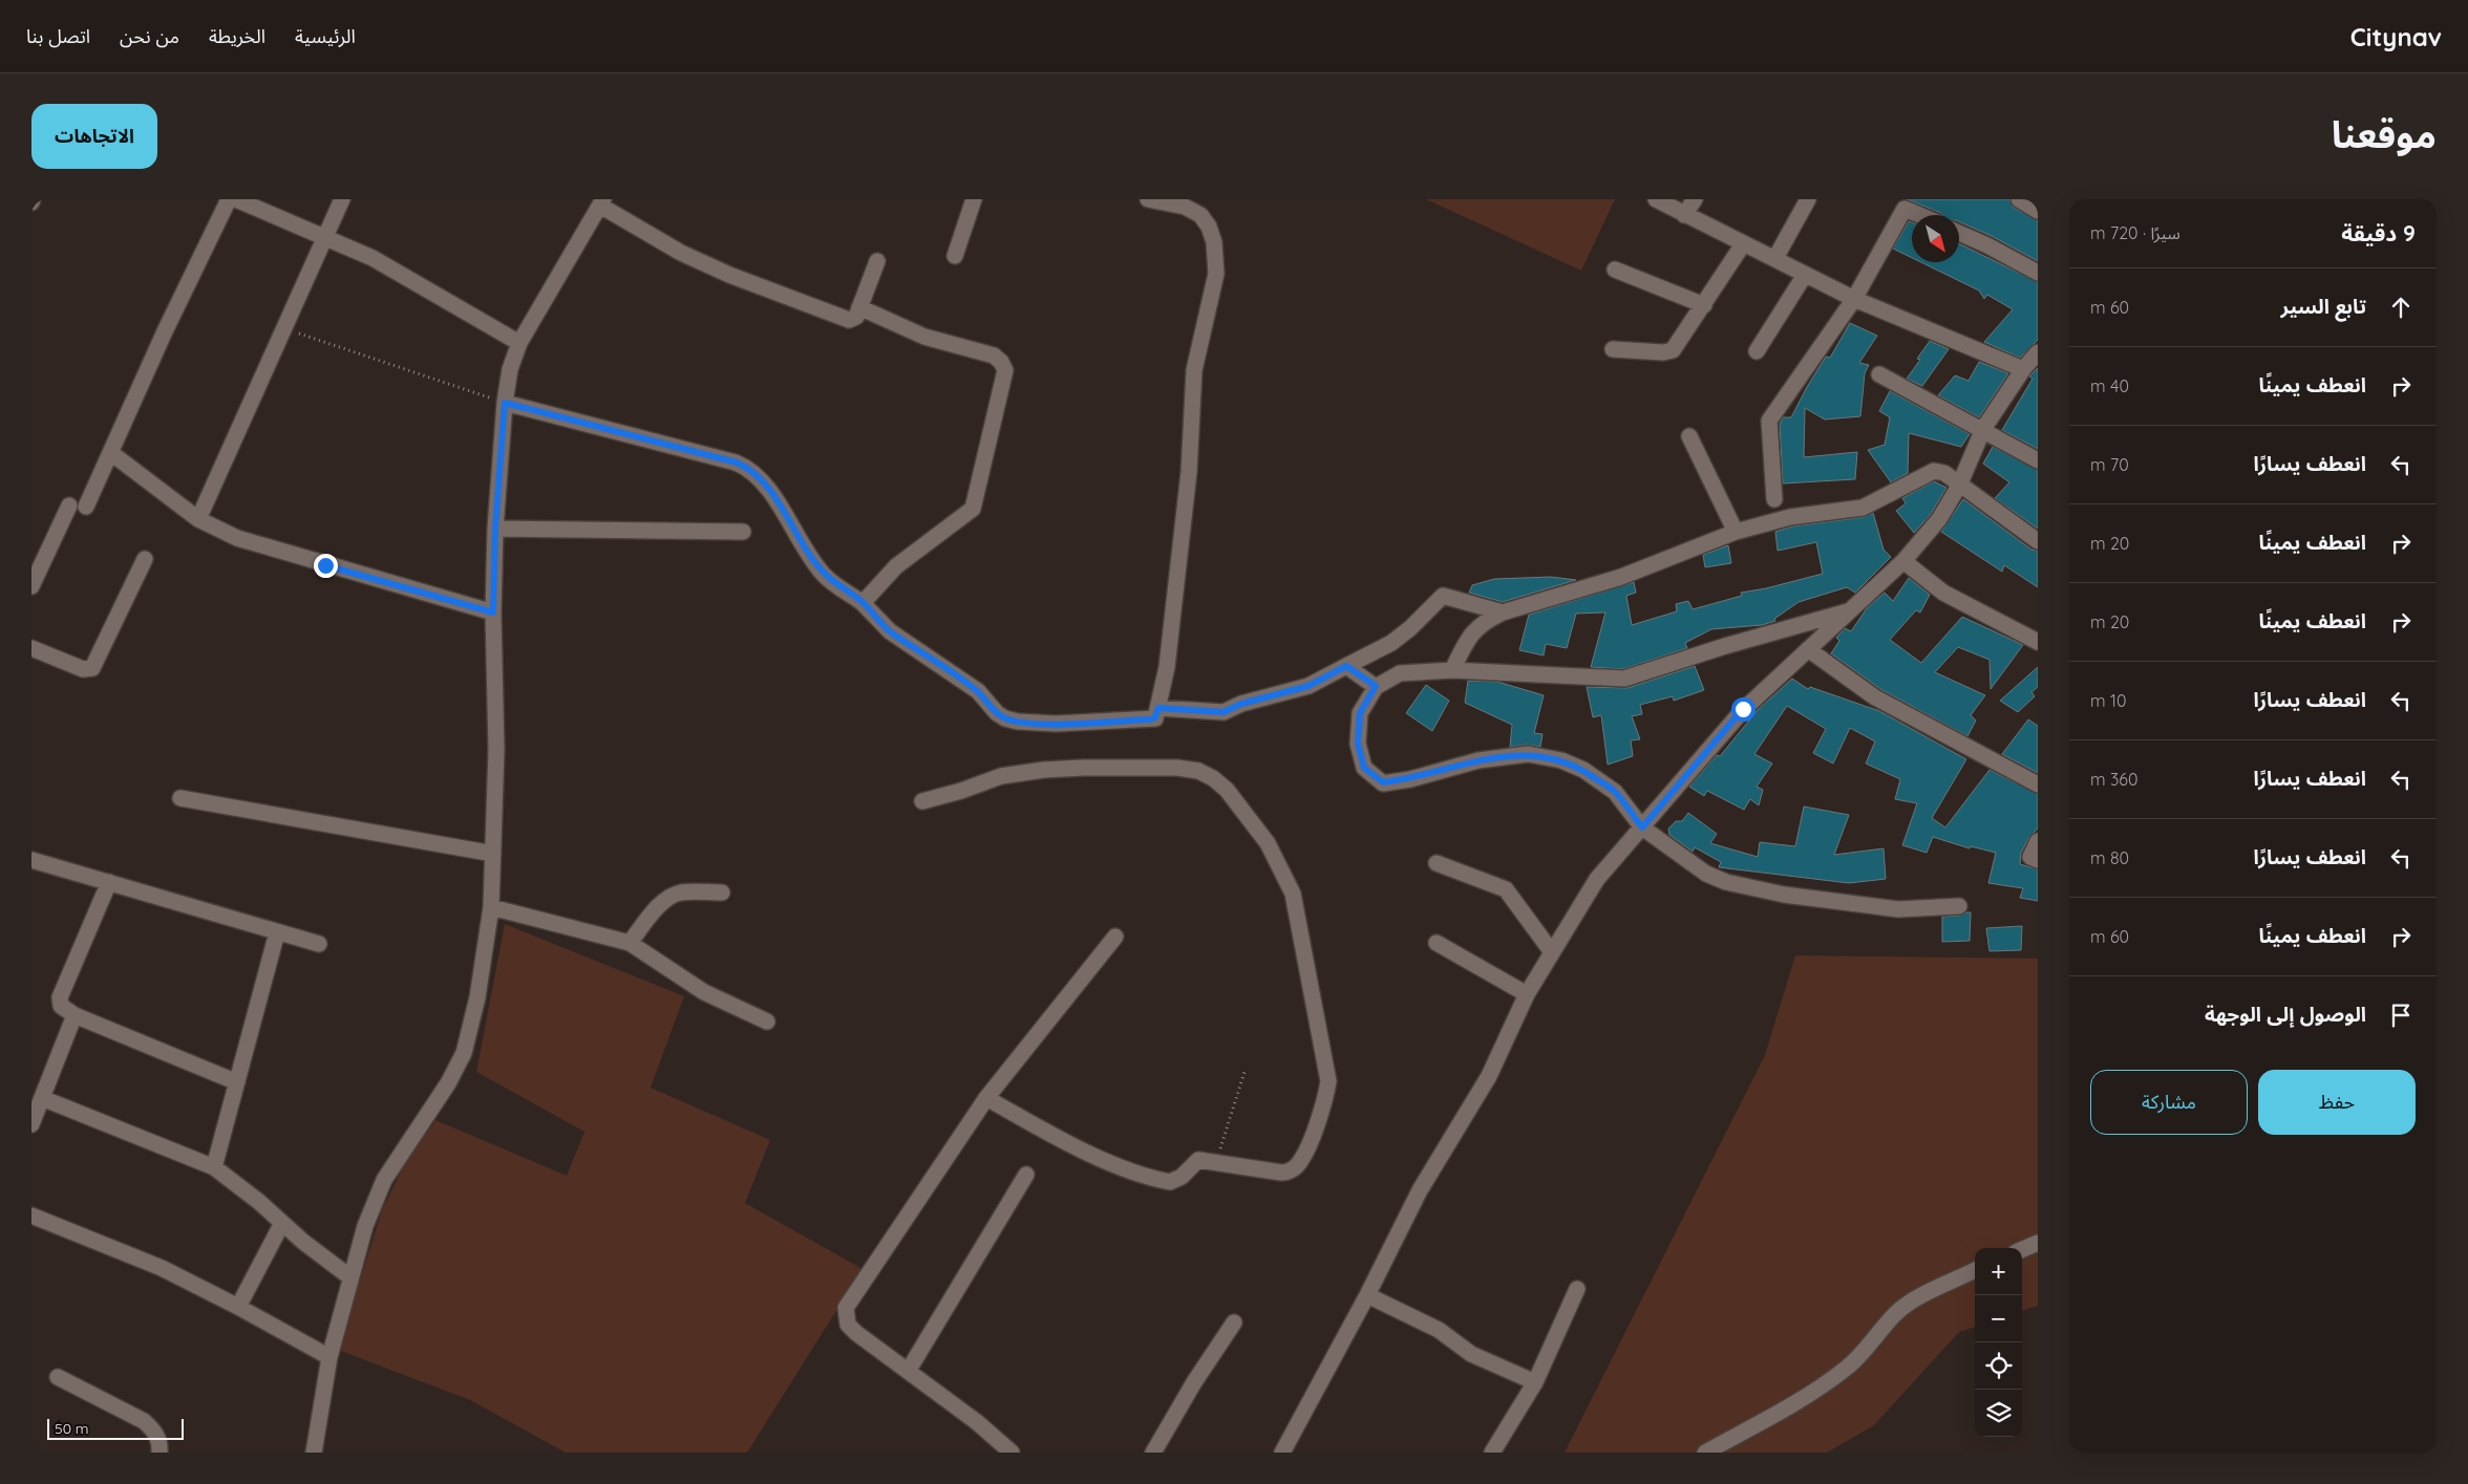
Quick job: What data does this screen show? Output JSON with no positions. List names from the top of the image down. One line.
{"scale_bar":"50 m","north":"bottom right","page":{"header":"Citynav","nav":["الرئيسية","الخريطة","من نحن","اتصل بنا"],"title":"موقعنا","buttons":["الاتجاهات",["حفظ","مشاركة"]],"heading":["9 دقيقة","سيرًا · 720 m"],"list":[["تابع السير","60 m"],["انعطف يمينًا","40 m"],["انعطف يسارًا","70 m"],["انعطف يمينًا","20 m"],["انعطف يمينًا","20 m"],["انعطف يسارًا","10 m"],["انعطف يسارًا","360 m"],["انعطف يسارًا","80 m"],["انعطف يمينًا","60 m"],"الوصول إلى الوجهة"],"map_buttons":["+","−"],"scale":"50 m"}}
